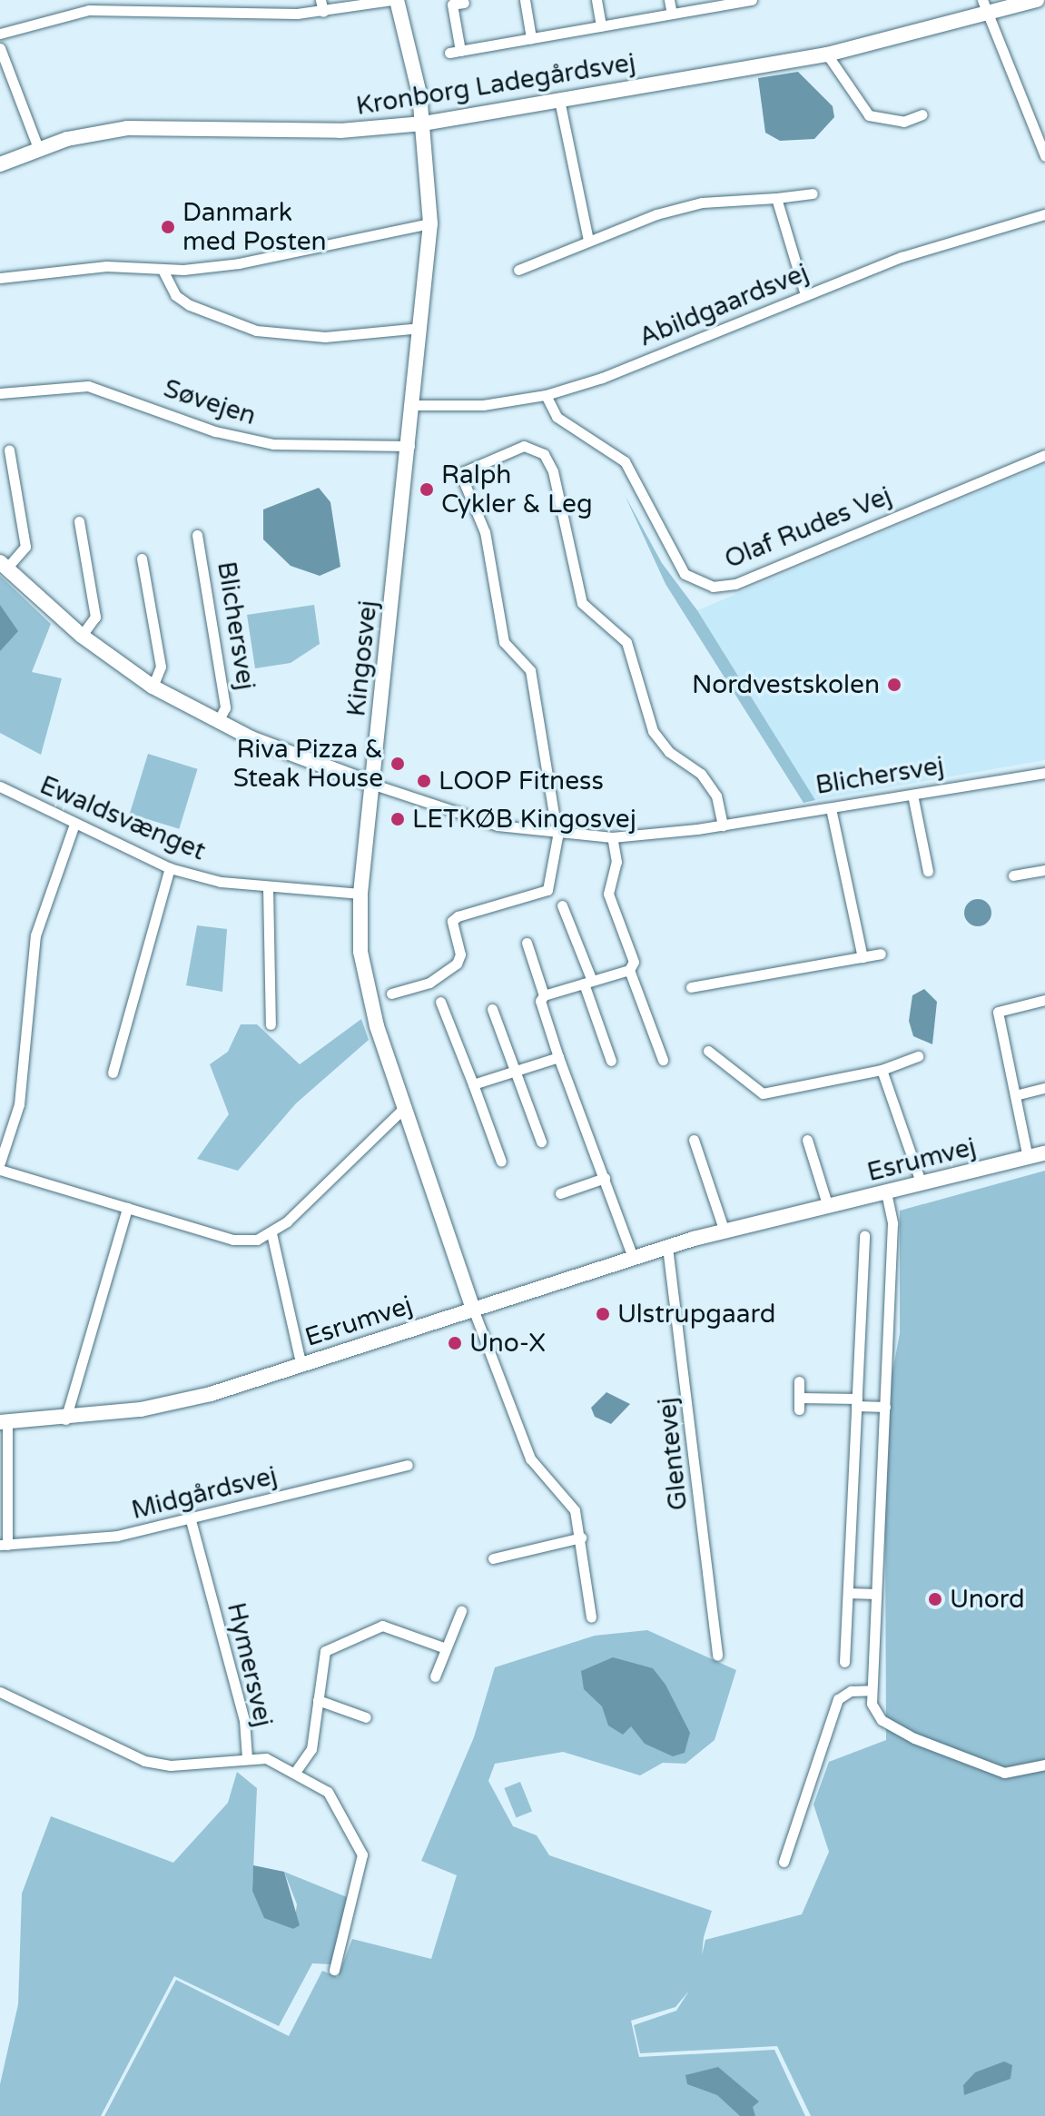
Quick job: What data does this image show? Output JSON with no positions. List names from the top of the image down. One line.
{"streets":{"street":["Kronborg Ladegårdsvej","Abildgaardsvej","Søvejen","Olaf Rudes Vej","Blichersvej","Kingosvej","Ewaldsvænget","Esrumvej","Glentevej","Midgårdsvej","Hymersvej"]},"crossings":[["Kronborg Ladegårdsvej","Kingosvej"],["Abildgaardsvej","Olaf Rudes Vej"],["Abildgaardsvej","Kingosvej"],["Søvejen","Kingosvej"],["Blichersvej","Kingosvej"],["Kingosvej","Ewaldsvænget"],["Kingosvej","Esrumvej"],["Esrumvej","Glentevej"],["Esrumvej","Midgårdsvej"],["Midgårdsvej","Hymersvej"]],"places":["Danmark med Posten","Ralph Cykler & Leg","Nordvestskolen","Riva Pizza & Steak House","LOOP Fitness","LETKØB Kingosvej","Ulstrupgaard","Uno-X","Unord"]}
